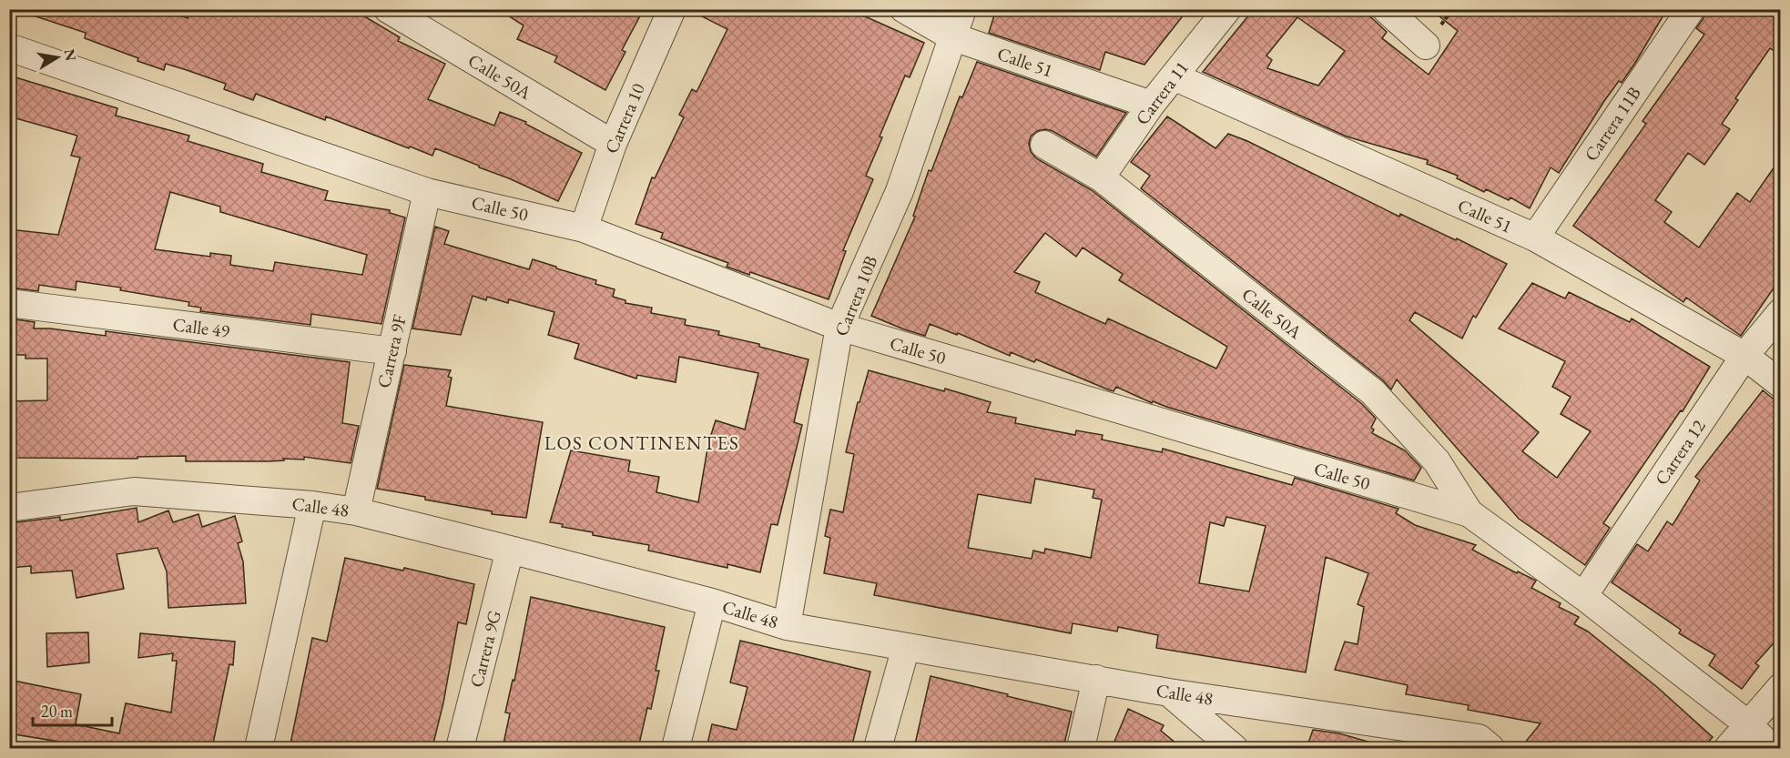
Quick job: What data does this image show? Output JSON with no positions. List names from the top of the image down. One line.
{"streets":{"street":["Calle 51","Calle 50A","Carrera 11","Carrera 10","Carrera 11B","Calle 50","Carrera 10B","Calle 49","Carrera 9F","Carrera 12","Calle 48","Carrera 9G"]},"crossings":[["Calle 51","Carrera 11"],["Calle 51","Carrera 11B"],["Calle 51","Carrera 10B"],["Calle 51","Carrera 12"],["Calle 50A","Carrera 11"],["Calle 50A","Carrera 10"],["Calle 50A","Calle 50"],["Carrera 10","Calle 50"],["Calle 50","Carrera 10B"],["Calle 50","Carrera 9F"],["Calle 50","Carrera 12"],["Carrera 10B","Calle 48"],["Calle 49","Carrera 9F"],["Carrera 9F","Calle 48"],["Calle 48","Carrera 9G"]],"districts":["LOS CONTINENTES"],"scale_bar":"20 m","north":"right"}
